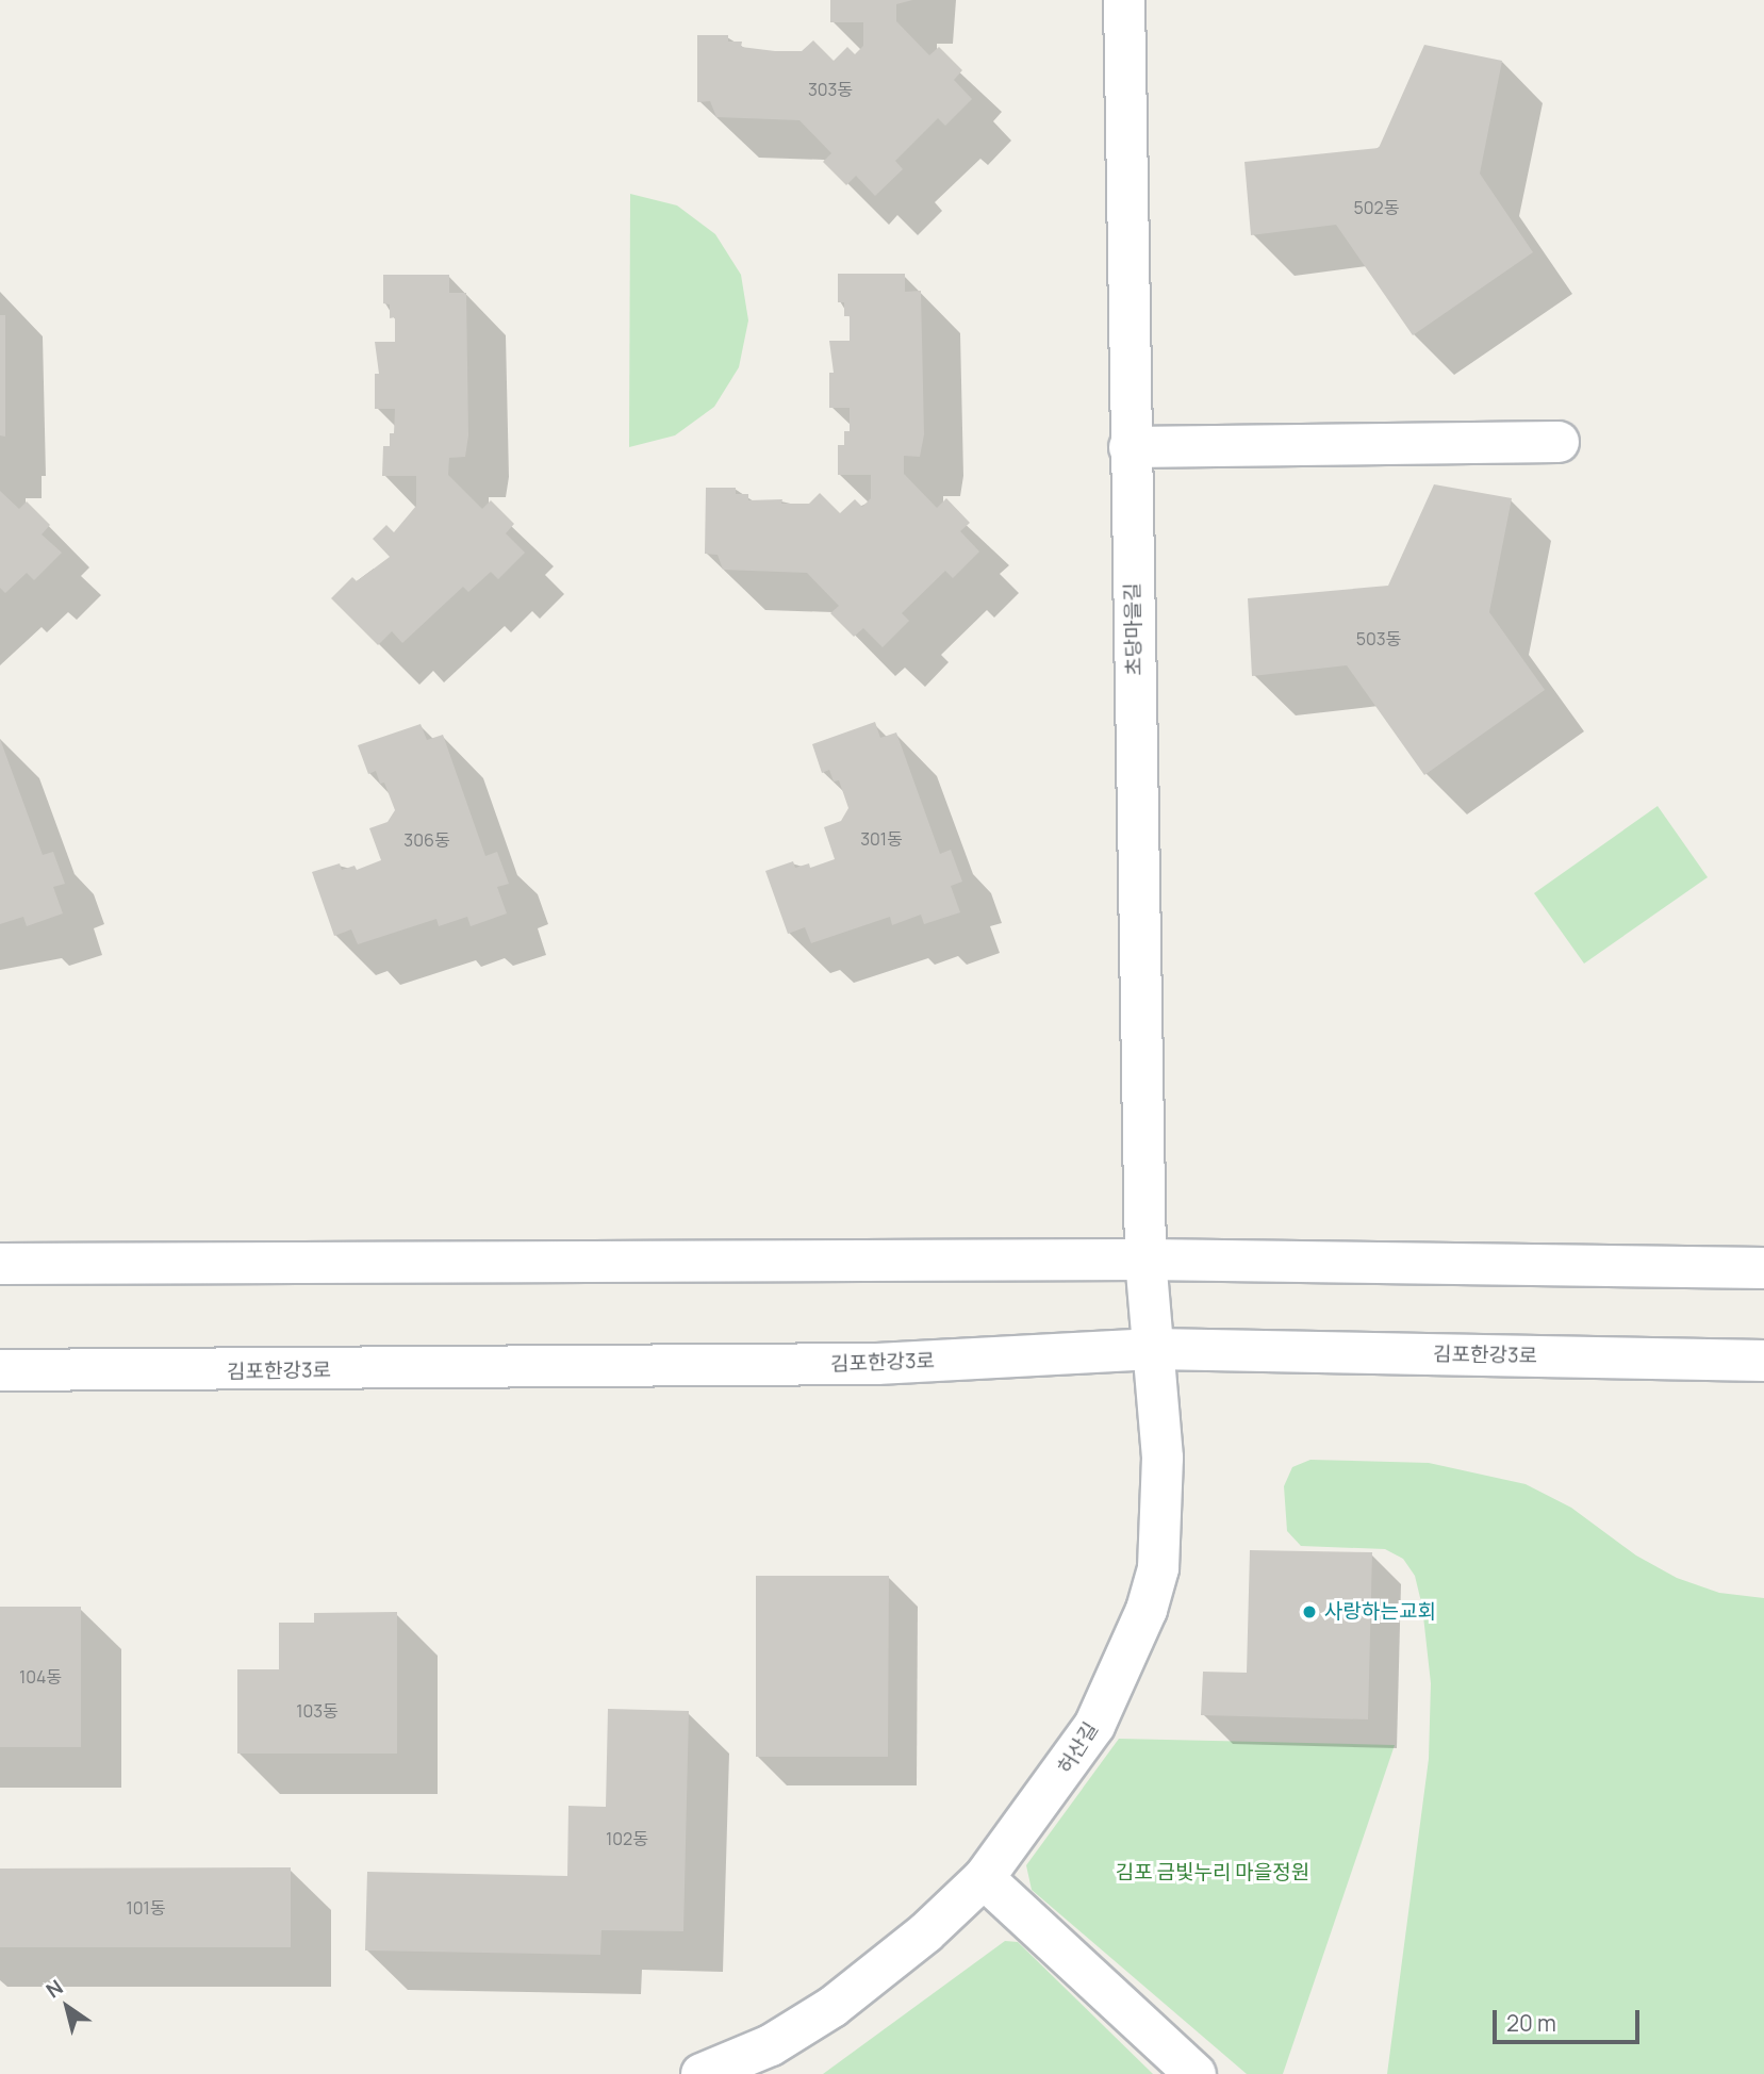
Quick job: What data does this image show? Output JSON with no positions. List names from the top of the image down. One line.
{"streets":{"street":["초당마을길","김포한강3로","허산길"]},"crossings":[["초당마을길","허산길"],["김포한강3로","허산길"]],"parks":["김포 금빛누리 마을정원"],"places":["사랑하는교회"],"house_numbers":["303동","502동","503동","301동","306동","104동","103동","102동","101동"],"scale_bar":"20 m","north":"top left"}
